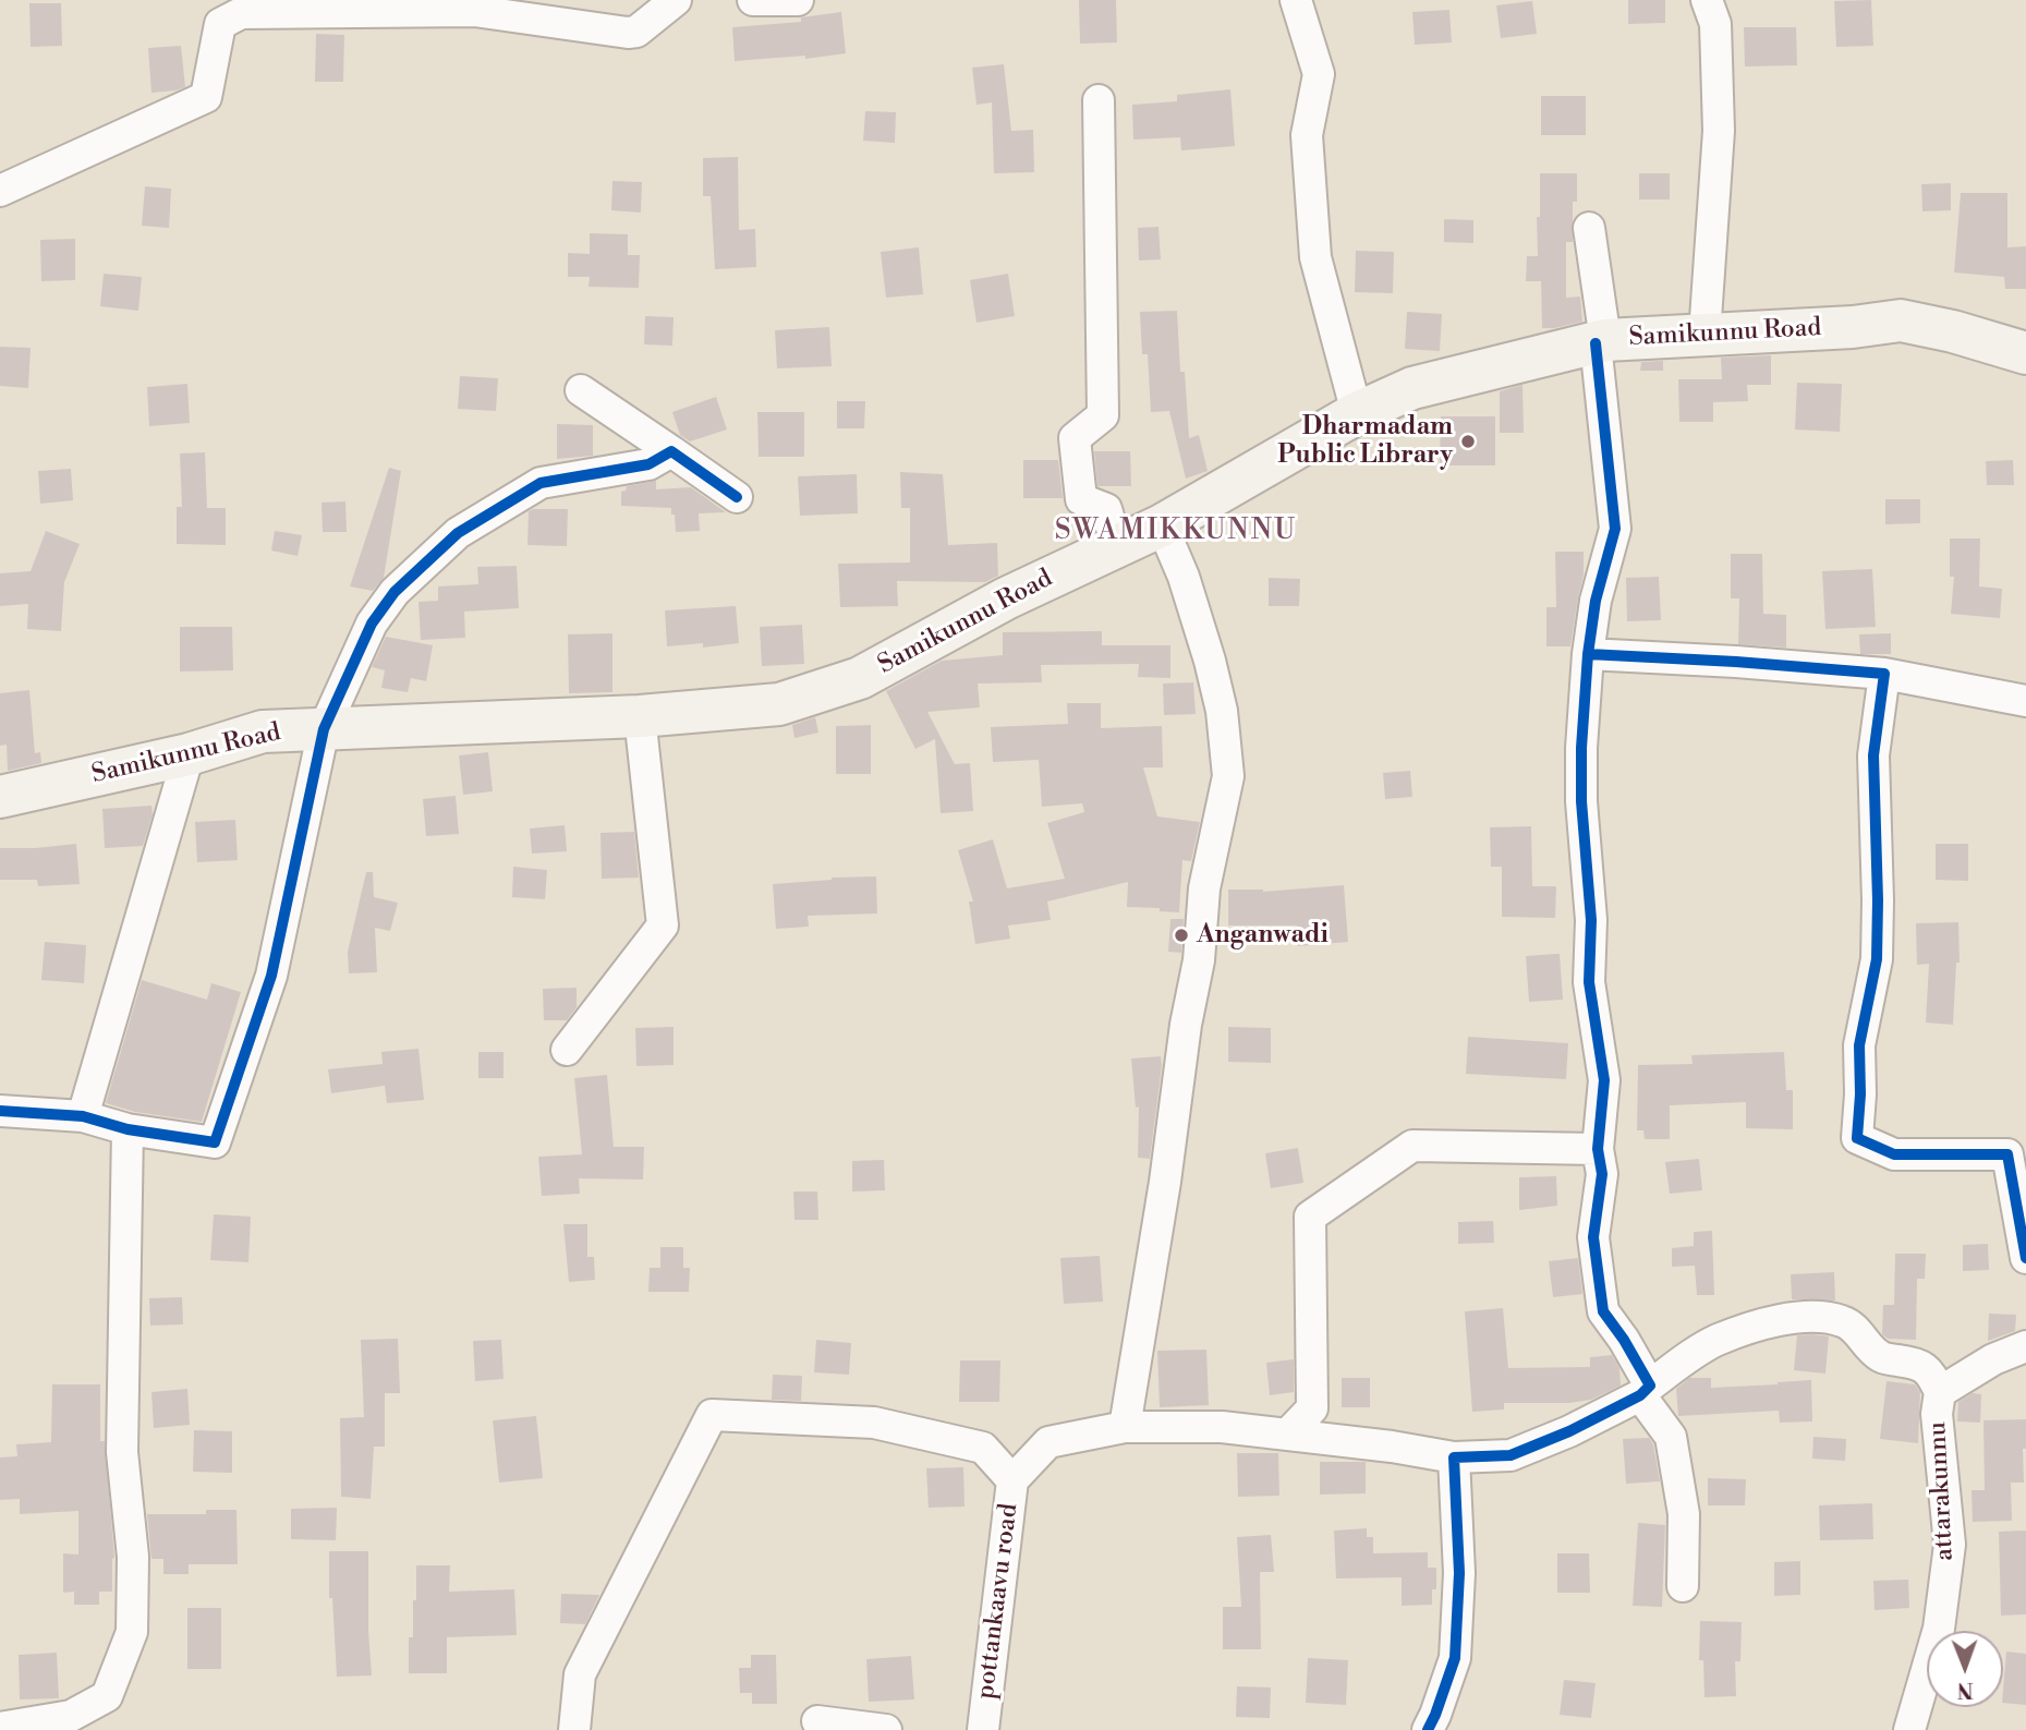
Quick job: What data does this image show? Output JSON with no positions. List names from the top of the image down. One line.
{"streets":{"main road":["Samikunnu Road"],"street":["attarakunnu","pottankaavu road"]},"districts":["SWAMIKKUNNU"],"places":["Dharmadam Public Library","Anganwadi"],"north":"bottom"}
